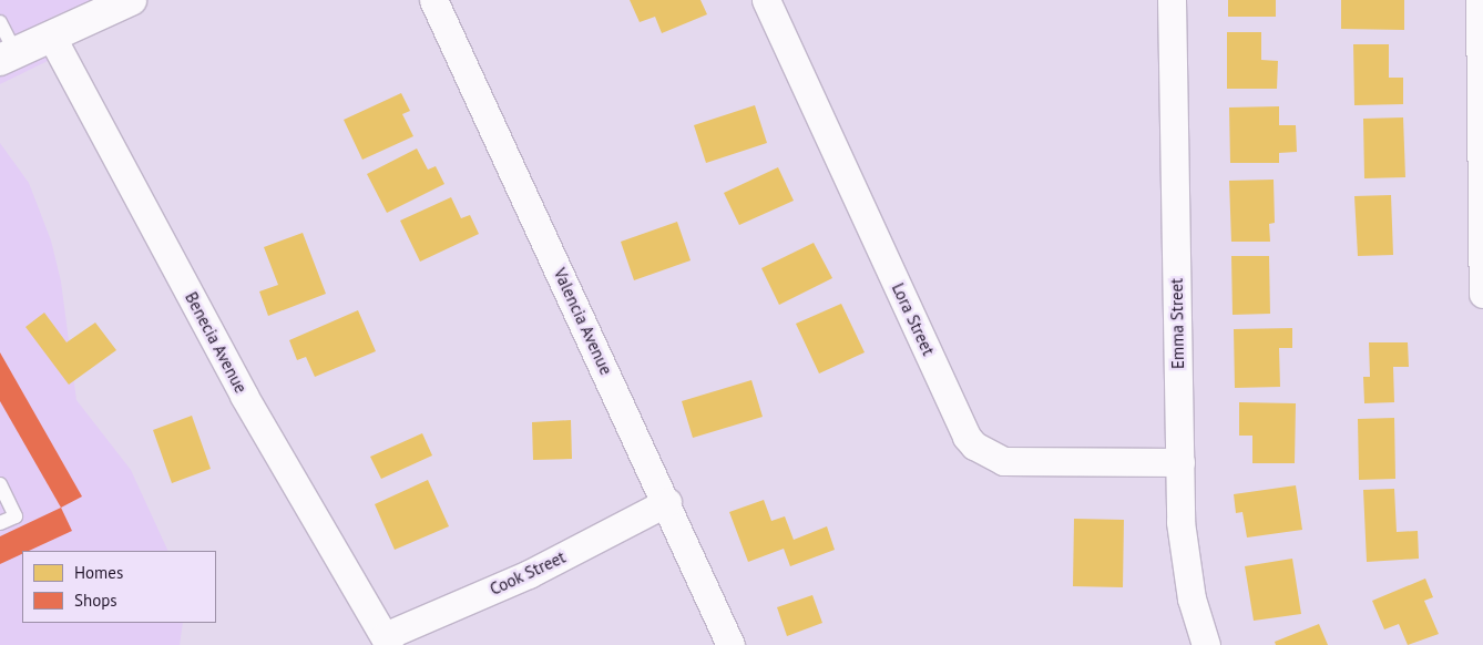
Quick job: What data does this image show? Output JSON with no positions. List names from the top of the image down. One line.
{"streets":{"street":["Lora Street","Valencia Avenue","Emma Street","Benecia Avenue","Cook Street"]},"crossings":[["Lora Street","Emma Street"],["Valencia Avenue","Cook Street"],["Benecia Avenue","Cook Street"]],"legend":["Homes","Shops"]}
